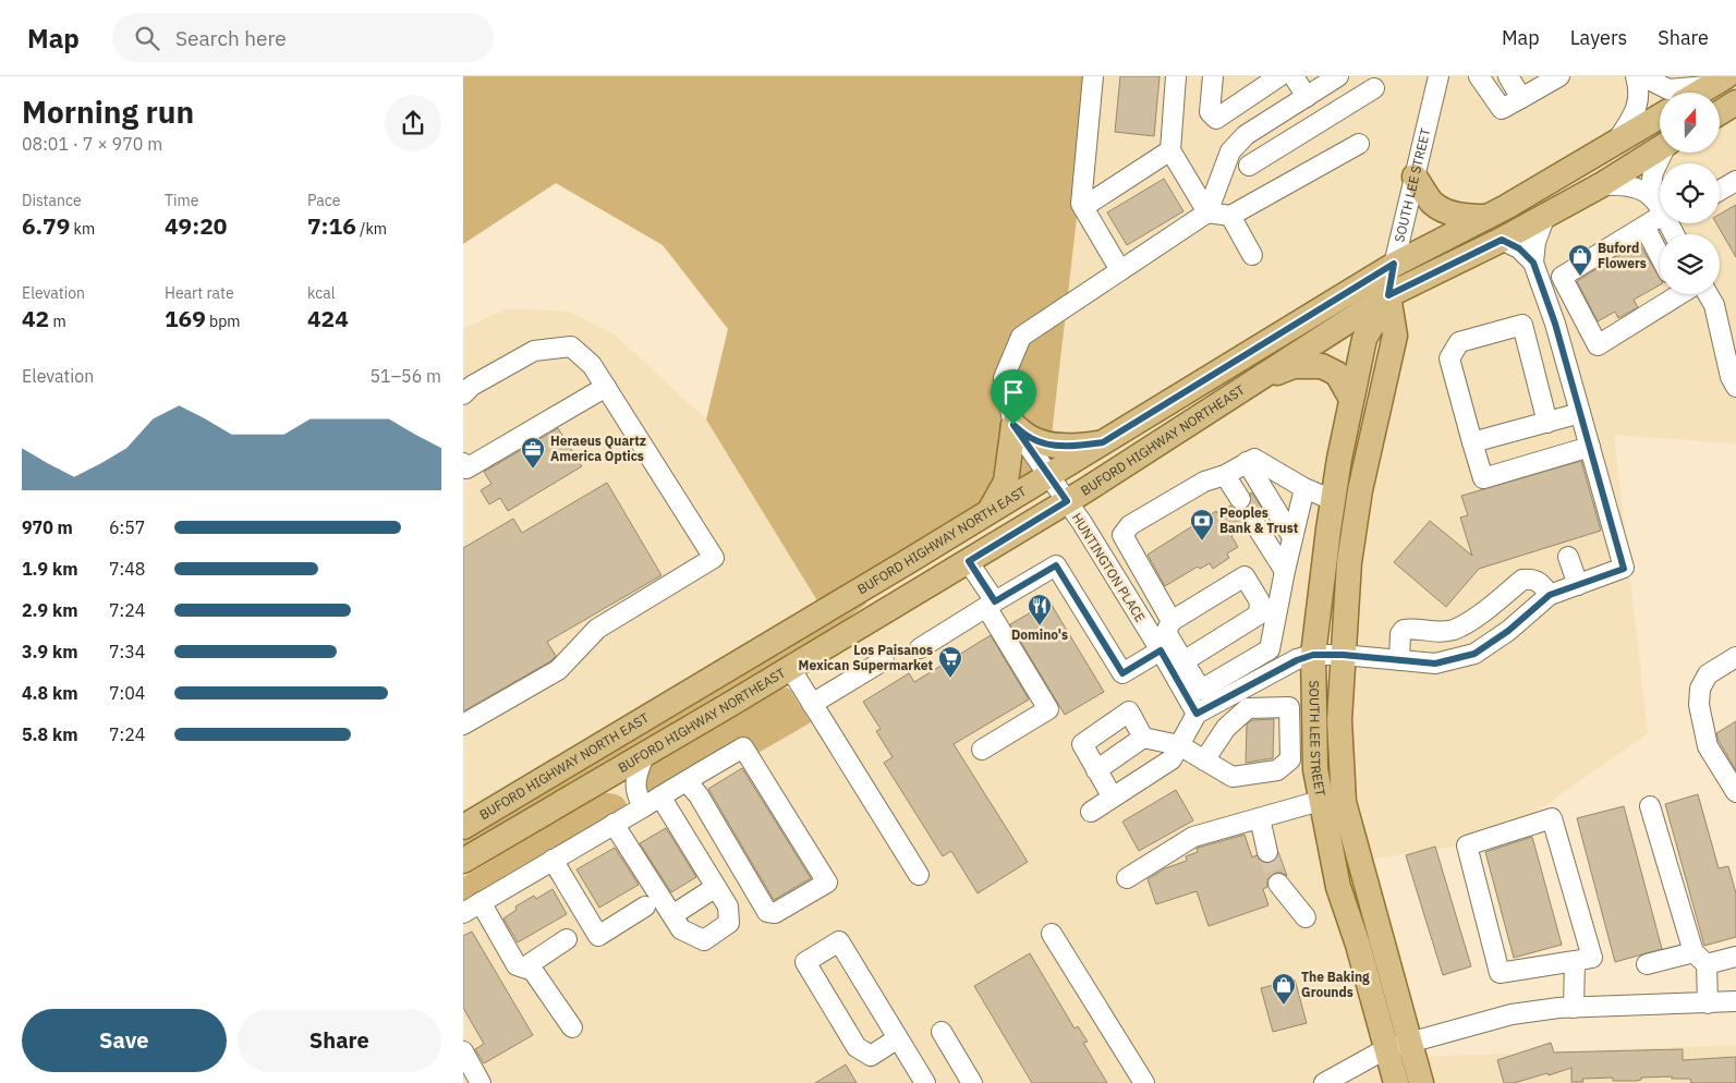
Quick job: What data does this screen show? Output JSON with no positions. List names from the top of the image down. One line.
{"streets":{"main road":["SOUTH LEE STREET","BUFORD HIGHWAY NORTHEAST","BUFORD HIGHWAY NORTH EAST"],"street":["HUNTINGTON PLACE"]},"crossings":[["SOUTH LEE STREET","BUFORD HIGHWAY NORTHEAST"],["SOUTH LEE STREET","BUFORD HIGHWAY NORTH EAST"],["BUFORD HIGHWAY NORTHEAST","HUNTINGTON PLACE"],["BUFORD HIGHWAY NORTH EAST","HUNTINGTON PLACE"]],"places":{"shop":["Buford Flowers","The Baking Grounds"],"office":["Heraeus Quartz America Optics"],"bank":["Peoples Bank & Trust"],"restaurant":["Domino's"],"supermarket":["Los Paisanos Mexican Supermarket"]},"north":"top","page":{"header":"Map","search":"Search here","nav":["Map","Layers","Share"],"heading":["Morning run","08:01 · 7 × 970 m"],"stats":[["Distance","6.79 km"],["Time","49:20"],["Pace","7:16 /km"],["Elevation","42 m"],["Heart rate","169 bpm"],["kcal","424"]],"chart":["Elevation","51–56 m"],"list":[{"name":"970 m","note":"6:57"},{"name":"1.9 km","note":"7:48"},{"name":"2.9 km","note":"7:24"},{"name":"3.9 km","note":"7:34"},{"name":"4.8 km","note":"7:04"},{"name":"5.8 km","note":"7:24"}],"buttons":["Save","Share"]}}
